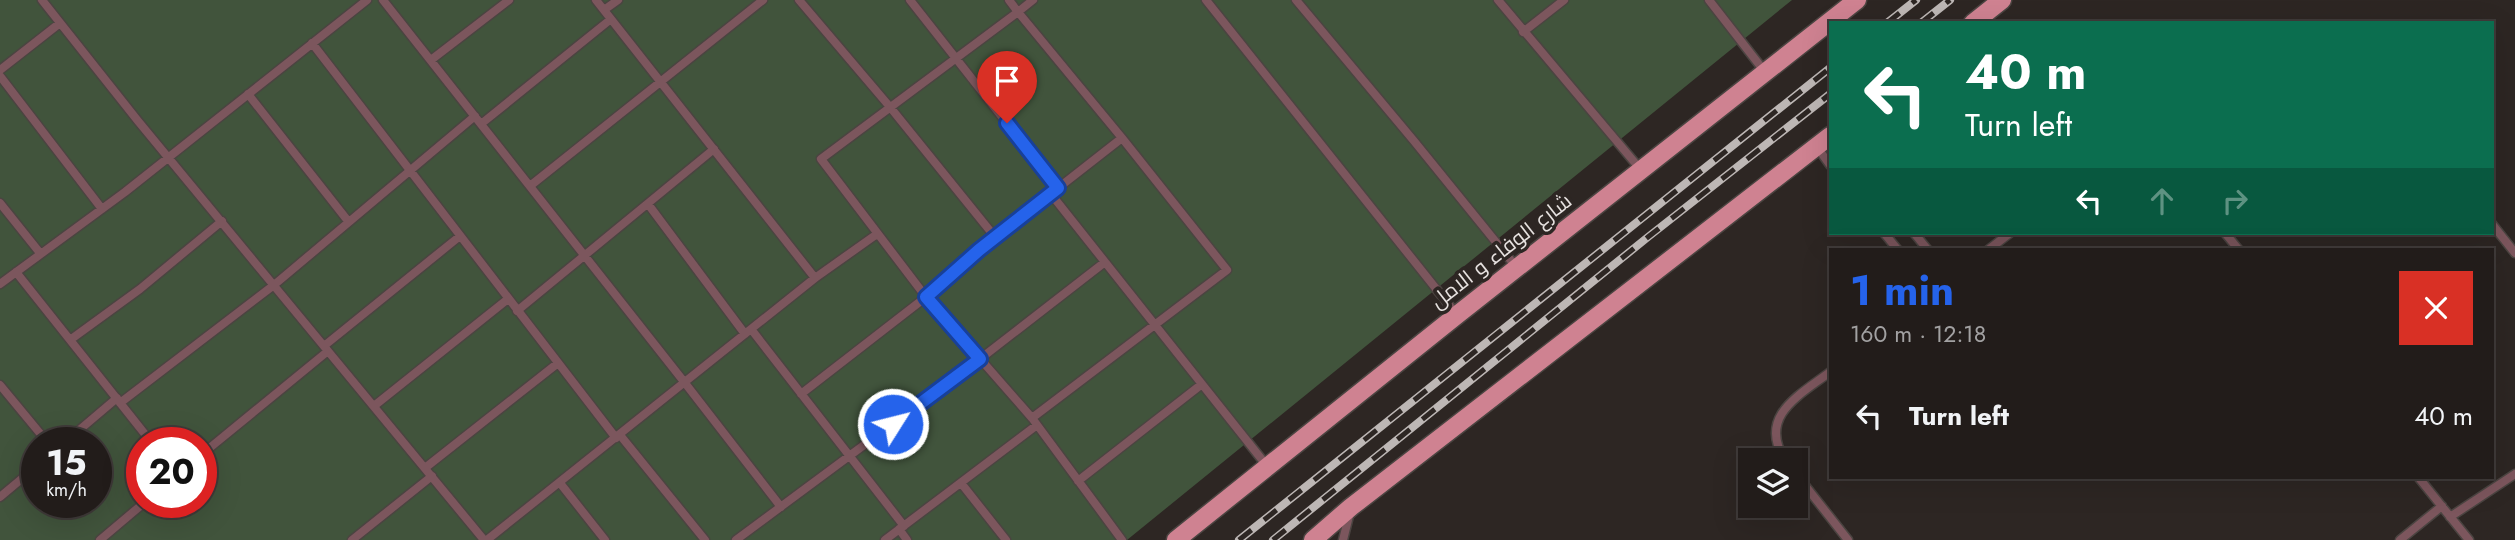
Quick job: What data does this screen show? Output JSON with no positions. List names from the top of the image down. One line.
{"streets":{"main road":["شارع الوفاء و الامل"]},"page":{"turn":["40 m","Turn left"],"heading":["1 min","160 m · 12:18"],"list":[{"name":"Turn left","value":"40 m"}],"speed":"15 km/h","limit":"20"}}
